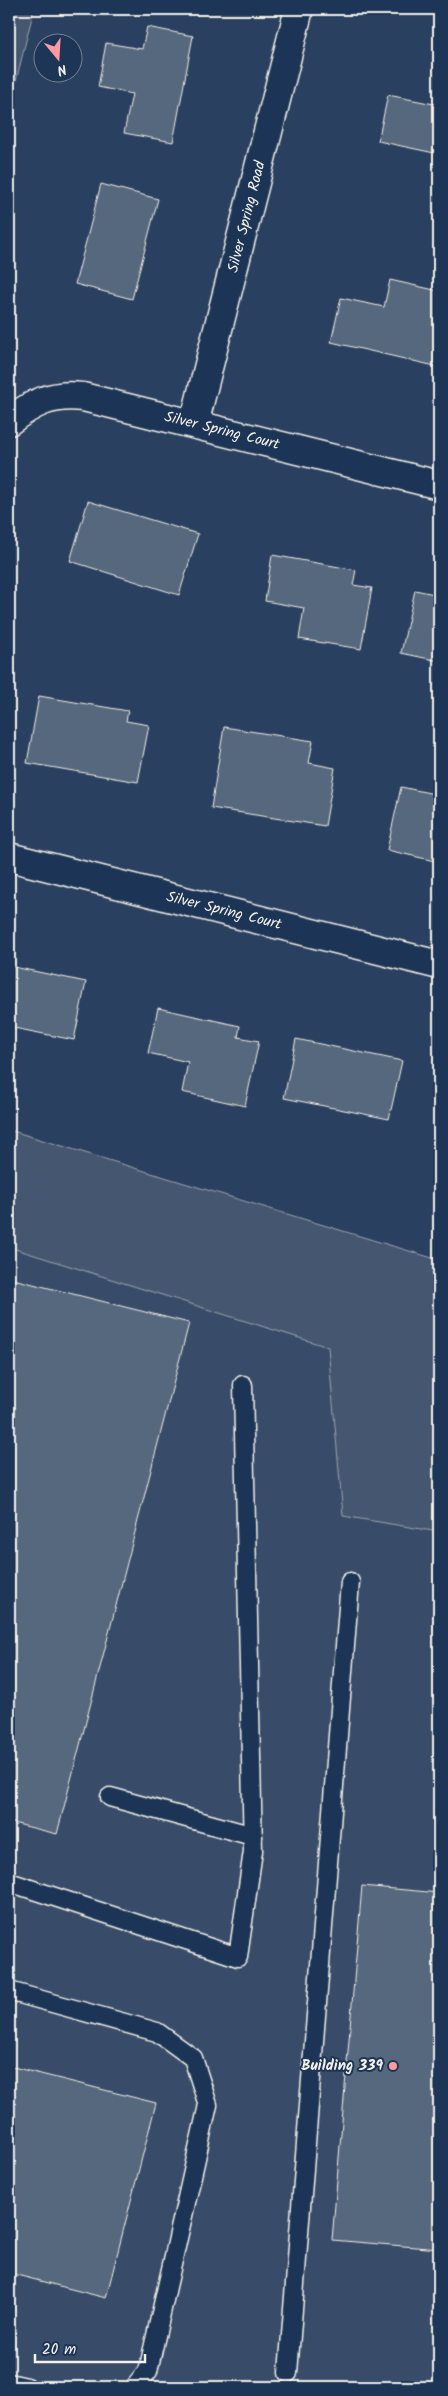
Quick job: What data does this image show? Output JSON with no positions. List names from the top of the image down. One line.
{"streets":{"street":["Silver Spring Road","Silver Spring Court"]},"crossings":[["Silver Spring Road","Silver Spring Court"]],"places":["Building 339"],"scale_bar":"20 m","north":"bottom"}
